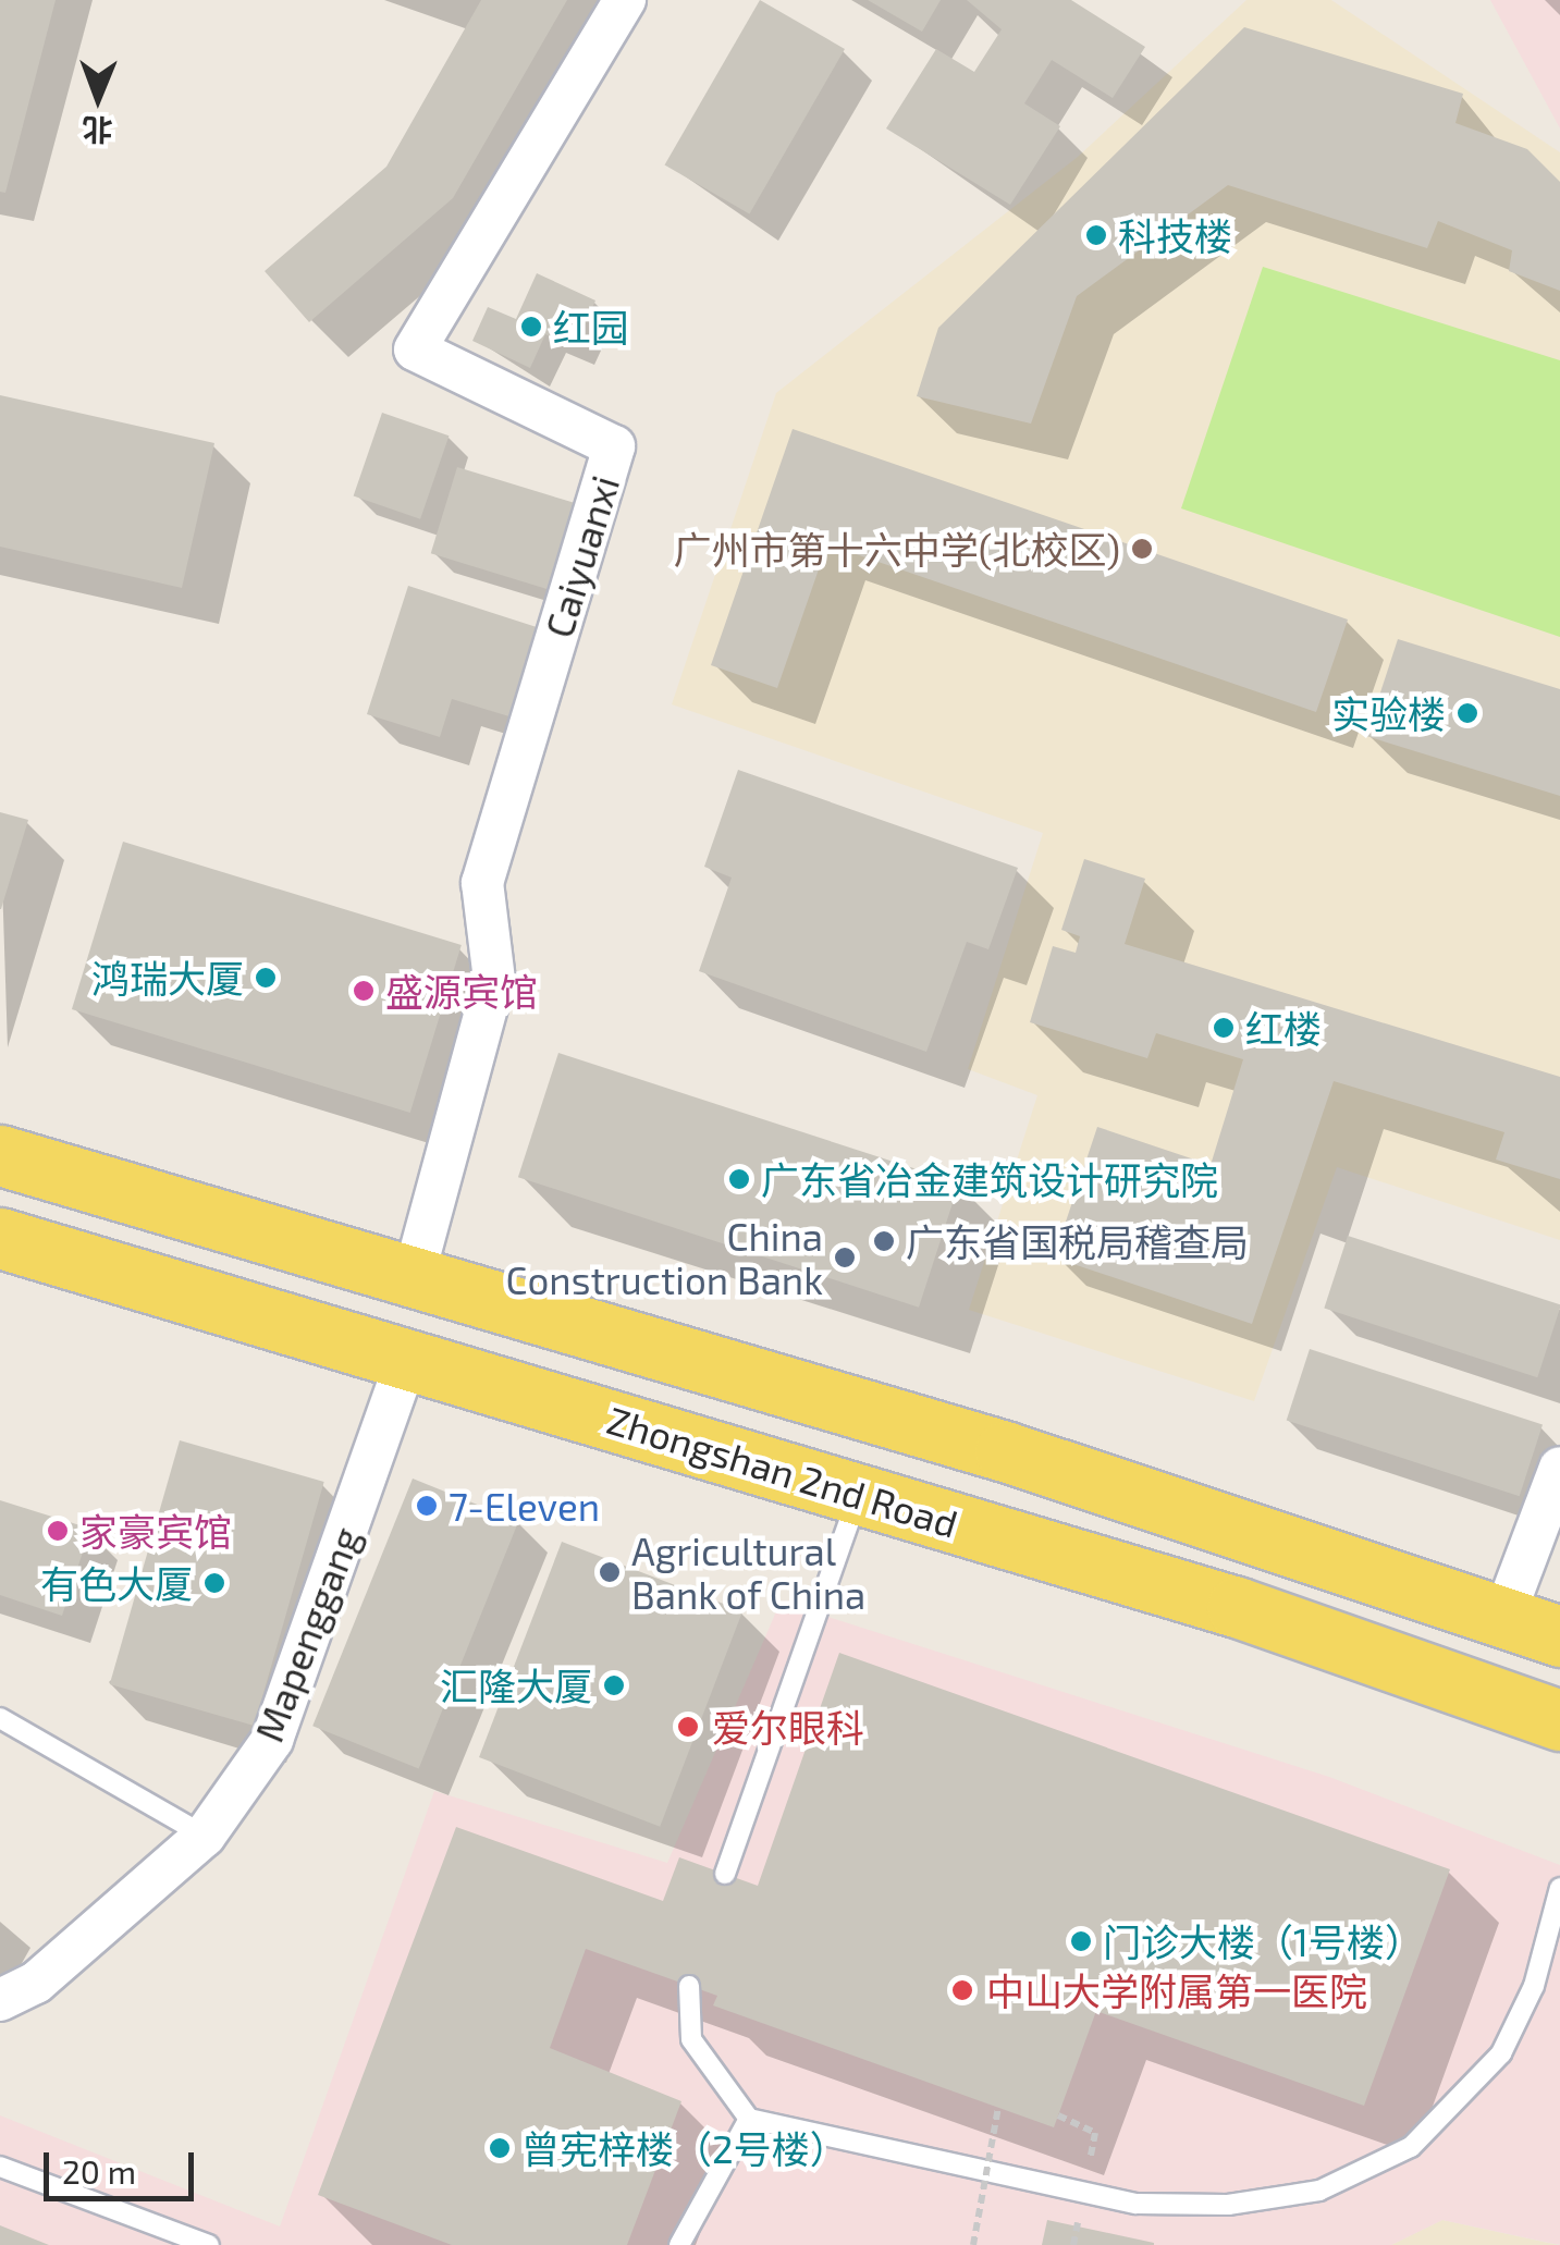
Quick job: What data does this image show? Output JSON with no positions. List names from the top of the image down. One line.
{"streets":{"main road":["Zhongshan 2nd Road"],"street":["Caiyuanxi","Mapenggang"]},"crossings":[["Zhongshan 2nd Road","Mapenggang"]],"places":["科技楼","红园","广州市第十六中学(北校区)","实验楼","鸿瑞大厦","盛源宾馆","红楼","广东省冶金建筑设计研究院","广东省国税局稽查局","China Construction Bank","7-Eleven","家豪宾馆","Agricultural Bank of China","有色大厦","汇隆大厦","爱尔眼科","门诊大楼（1号楼）","中山大学附属第一医院","曾宪梓楼（2号楼）"],"scale_bar":"20 m","north":"bottom"}
